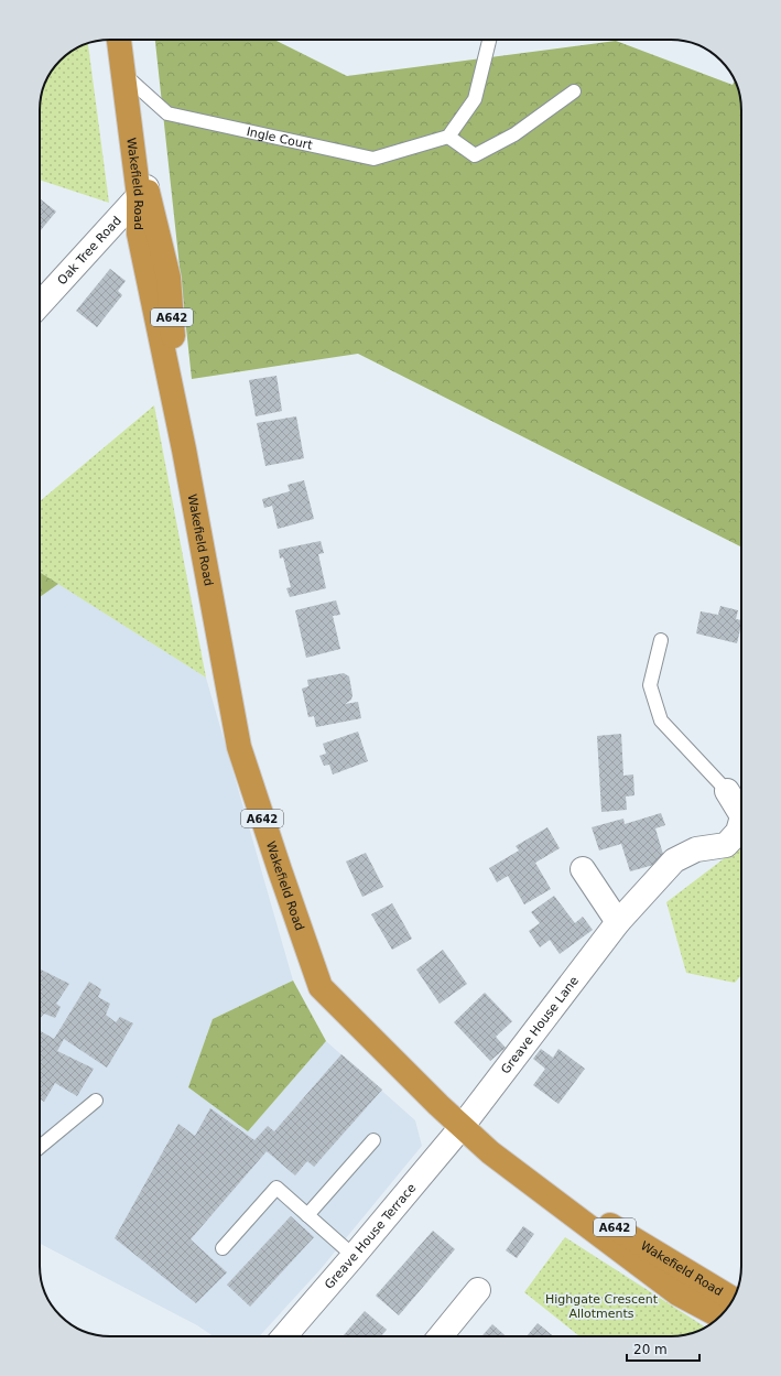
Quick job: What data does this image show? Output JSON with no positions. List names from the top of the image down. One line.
{"streets":{"highway":["Wakefield Road","A642"],"street":["Oak Tree Road","Greave House Lane","Greave House Terrace"],"lane":["Ingle Court"]},"crossings":[["Ingle Court","Wakefield Road"],["Wakefield Road","Oak Tree Road"],["Wakefield Road","Greave House Lane"],["Wakefield Road","Greave House Terrace"],["Greave House Lane","Greave House Terrace"]],"parks":["Highgate Crescent Allotments"],"scale_bar":"20 m"}
